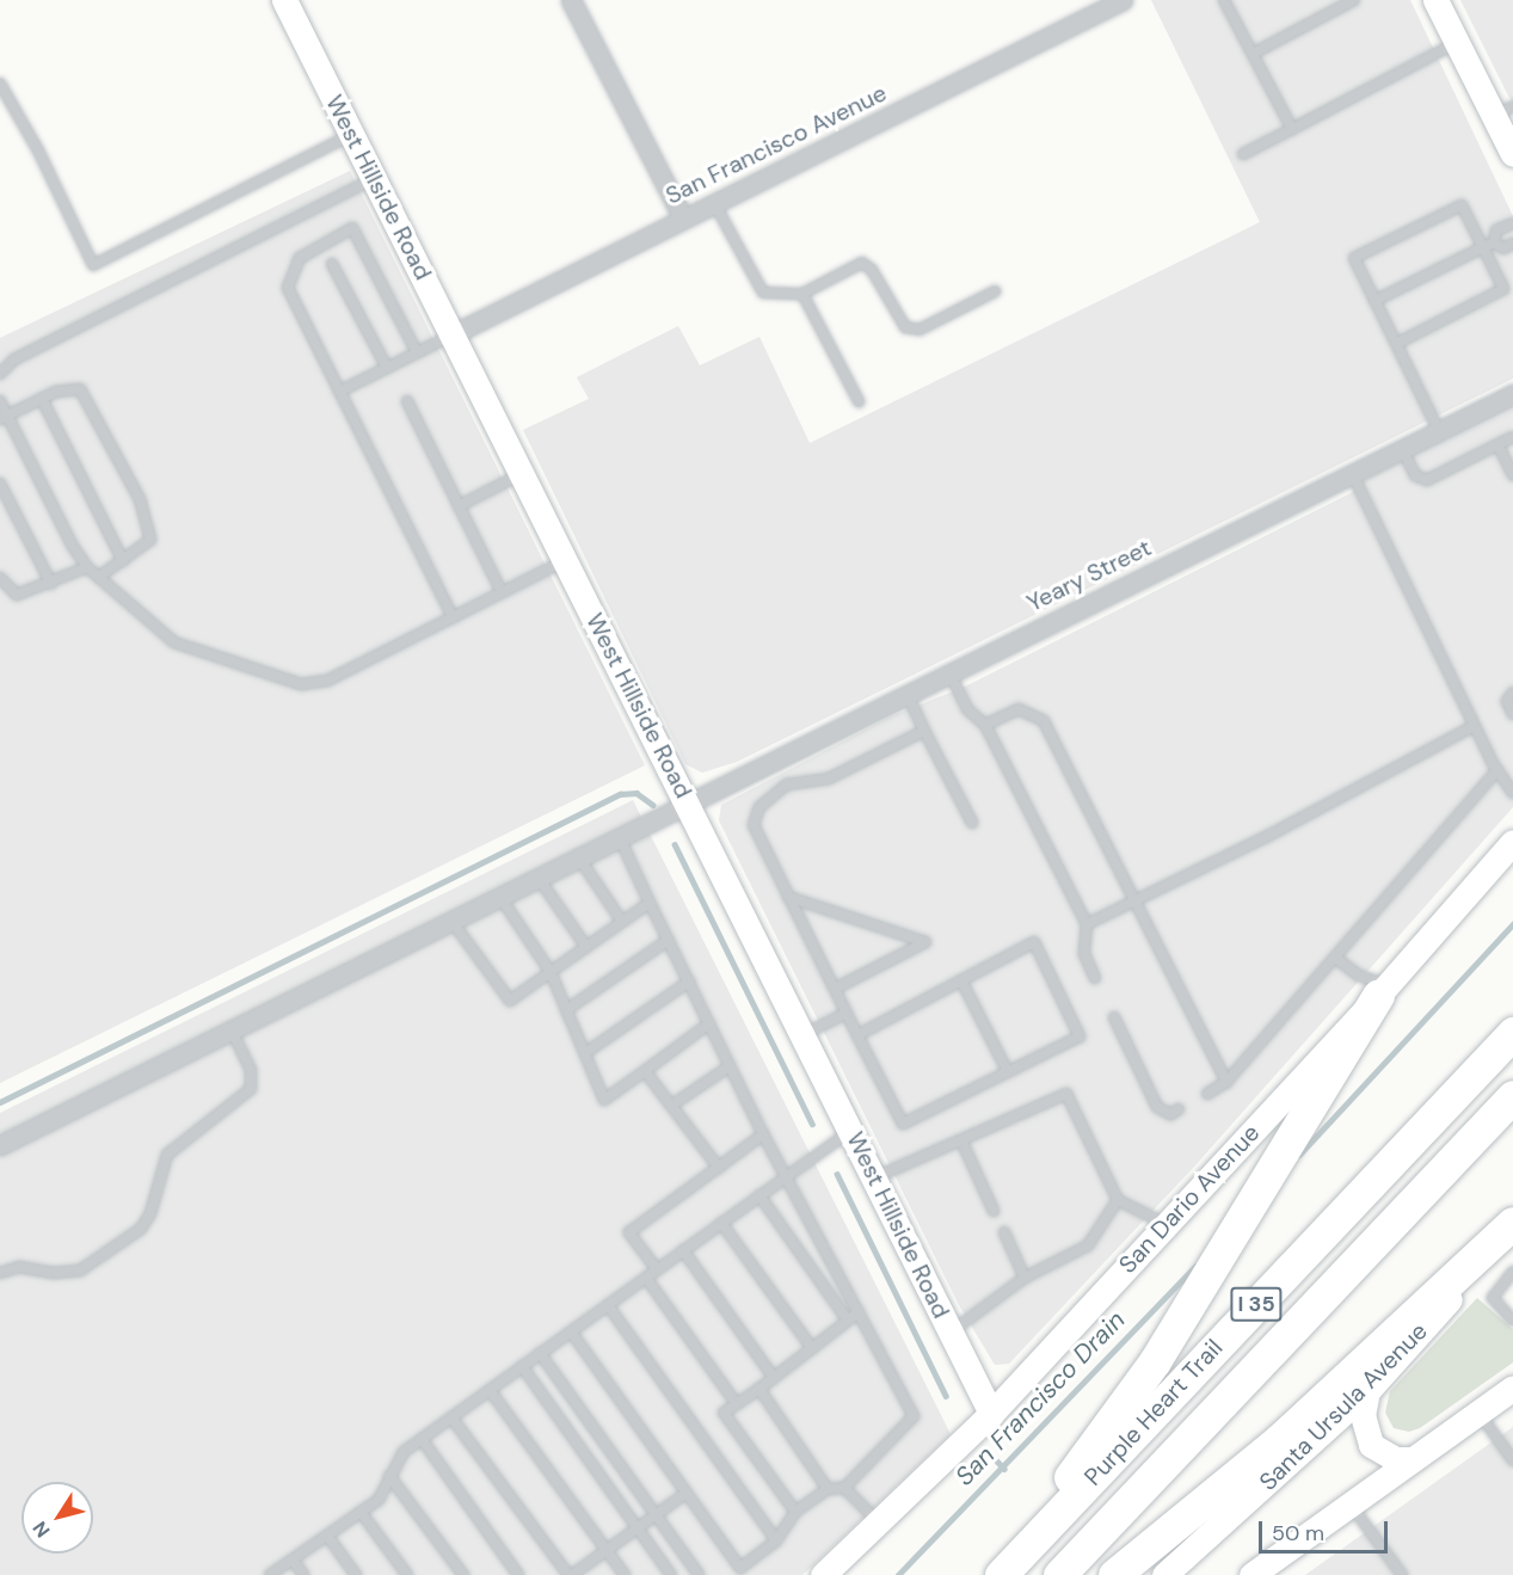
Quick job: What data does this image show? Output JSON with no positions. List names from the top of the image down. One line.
{"streets":{"highway":["I 35","Purple Heart Trail"],"main road":["West Hillside Road","San Dario Avenue","Santa Ursula Avenue"],"street":["San Francisco Avenue","Yeary Street"]},"crossings":[["San Francisco Avenue","West Hillside Road"],["West Hillside Road","Yeary Street"],["West Hillside Road","San Dario Avenue"]],"water":["San Francisco Drain"],"scale_bar":"50 m","north":"bottom left"}
